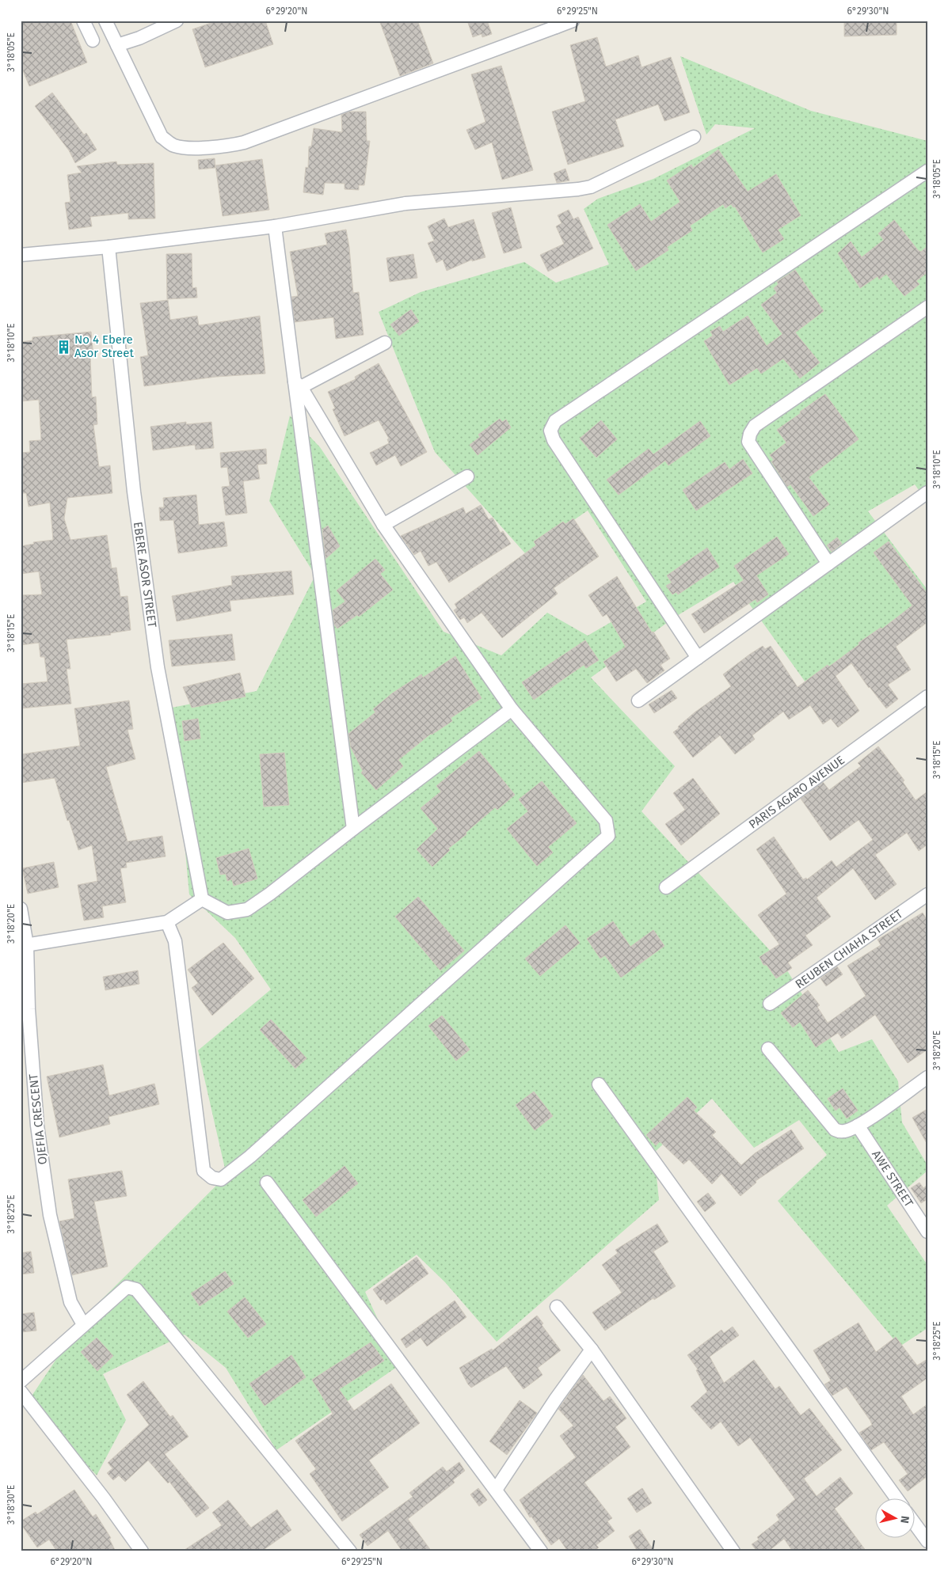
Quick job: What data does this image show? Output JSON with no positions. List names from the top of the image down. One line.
{"streets":{"street":["EBERE ASOR STREET","PARIS AGARO AVENUE","REUBEN CHIAHA STREET","OJEFIA CRESCENT","AWE STREET"]},"places":{"building":["No 4 Ebere Asor Street"]},"north":"right","coordinates":["6°29'20\"N","6°29'25\"N","6°29'30\"N","3°18'05\"E","3°18'10\"E","3°18'15\"E","3°18'20\"E","3°18'25\"E","3°18'30\"E"]}
